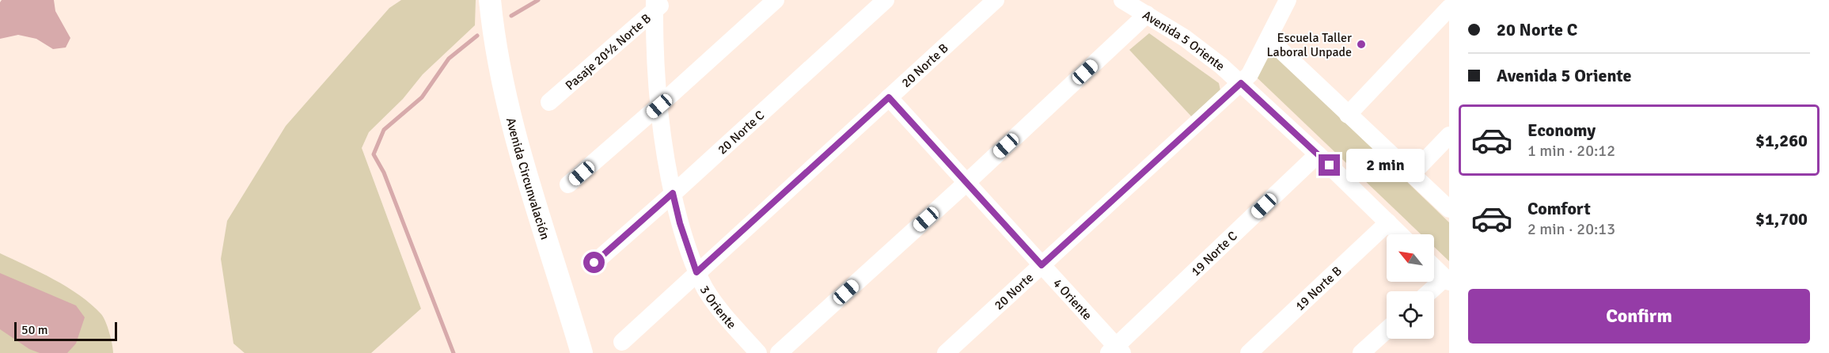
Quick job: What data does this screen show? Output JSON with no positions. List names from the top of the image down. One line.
{"streets":{"main road":["Avenida Circunvalación"],"street":["Avenida 5 Oriente","Pasaje 20½ Norte B","20 Norte B","20 Norte C","19 Norte C","19 Norte B","20 Norte","4 Oriente","3 Oriente"]},"crossings":[["Avenida 5 Oriente","19 Norte C"],["Avenida 5 Oriente","19 Norte B"],["Avenida 5 Oriente","20 Norte"],["Pasaje 20½ Norte B","3 Oriente"],["20 Norte B","4 Oriente"],["20 Norte B","3 Oriente"],["20 Norte C","3 Oriente"],["19 Norte C","4 Oriente"],["20 Norte","4 Oriente"]],"places":["Escuela Taller Laboral Unpade"],"scale_bar":"50 m","north":"top left","page":{"banner":["20 Norte C","Avenida 5 Oriente"],"list":[{"name":"Economy","note":"1 min · 20:12","value":"$1,260"},{"name":"Comfort","note":"2 min · 20:13","value":"$1,700"}],"bubble":"2 min","buttons":"Confirm","scale":"50 m"}}
